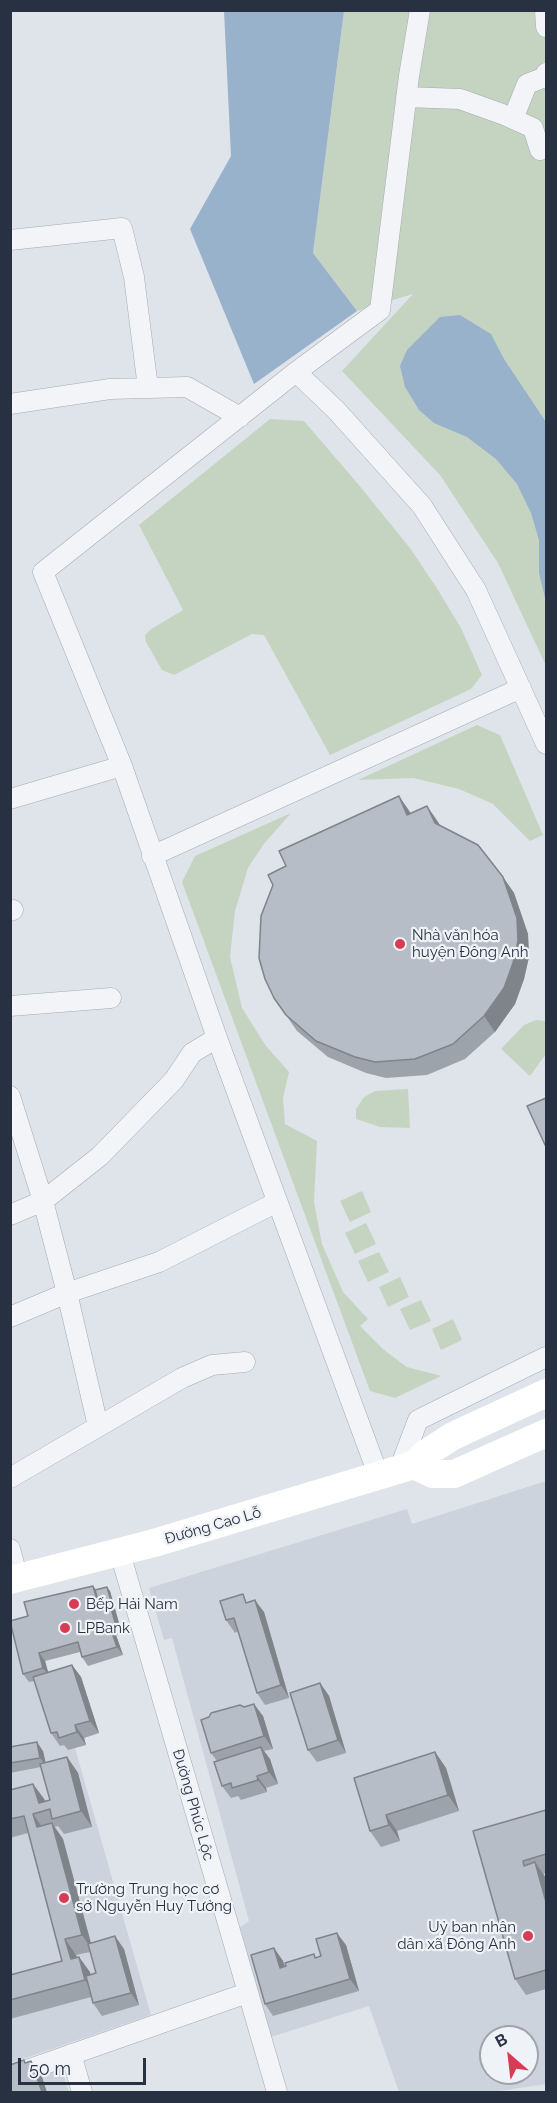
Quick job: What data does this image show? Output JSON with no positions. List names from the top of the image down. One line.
{"streets":{"main road":["Đường Cao Lỗ"],"street":["Đường Phúc Lộc"]},"crossings":[["Đường Cao Lỗ","Đường Phúc Lộc"]],"places":["Nhà văn hóa huyện Đông Anh","Bếp Hải Nam","LPBank","Trường Trung học cơ sở Nguyễn Huy Tưởng","Uỷ ban nhân dân xã Đông Anh"],"scale_bar":"50 m","north":"top left"}
